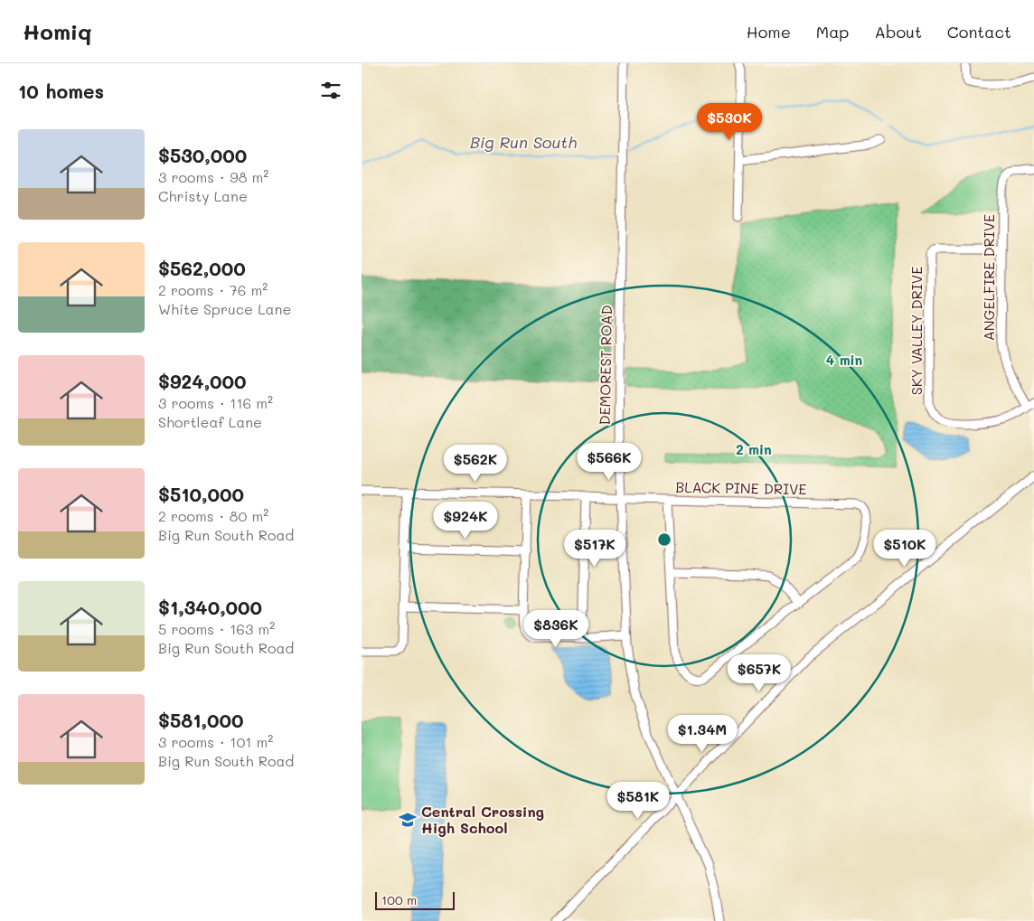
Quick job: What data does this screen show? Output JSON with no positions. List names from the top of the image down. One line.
{"streets":{"street":["ANGELFIRE DRIVE","SKY VALLEY DRIVE","DEMOREST ROAD","BLACK PINE DRIVE"]},"crossings":[["ANGELFIRE DRIVE","SKY VALLEY DRIVE"],["DEMOREST ROAD","BLACK PINE DRIVE"]],"water":["Big Run South"],"places":{"school or university":["Central Crossing High School"]},"scale_bar":"100 m","page":{"header":"Homiq","nav":["Home","Map","About","Contact"],"heading":"10 homes","price":["$530K","$566K","$562K","$924K","$517K","$510K","$836K","$657K","$1.34M","$581K"],"list":[{"name":"$530,000","note":"3 rooms · 98 m² · Christy Lane"},{"name":"$562,000","note":"2 rooms · 76 m² · White Spruce Lane"},{"name":"$924,000","note":"3 rooms · 116 m² · Shortleaf Lane"},{"name":"$510,000","note":"2 rooms · 80 m² · Big Run South Road"},{"name":"$1,340,000","note":"5 rooms · 163 m² · Big Run South Road"},{"name":"$581,000","note":"3 rooms · 101 m² · Big Run South Road"}],"scale":"100 m"},"rings":["4 min","2 min"]}
